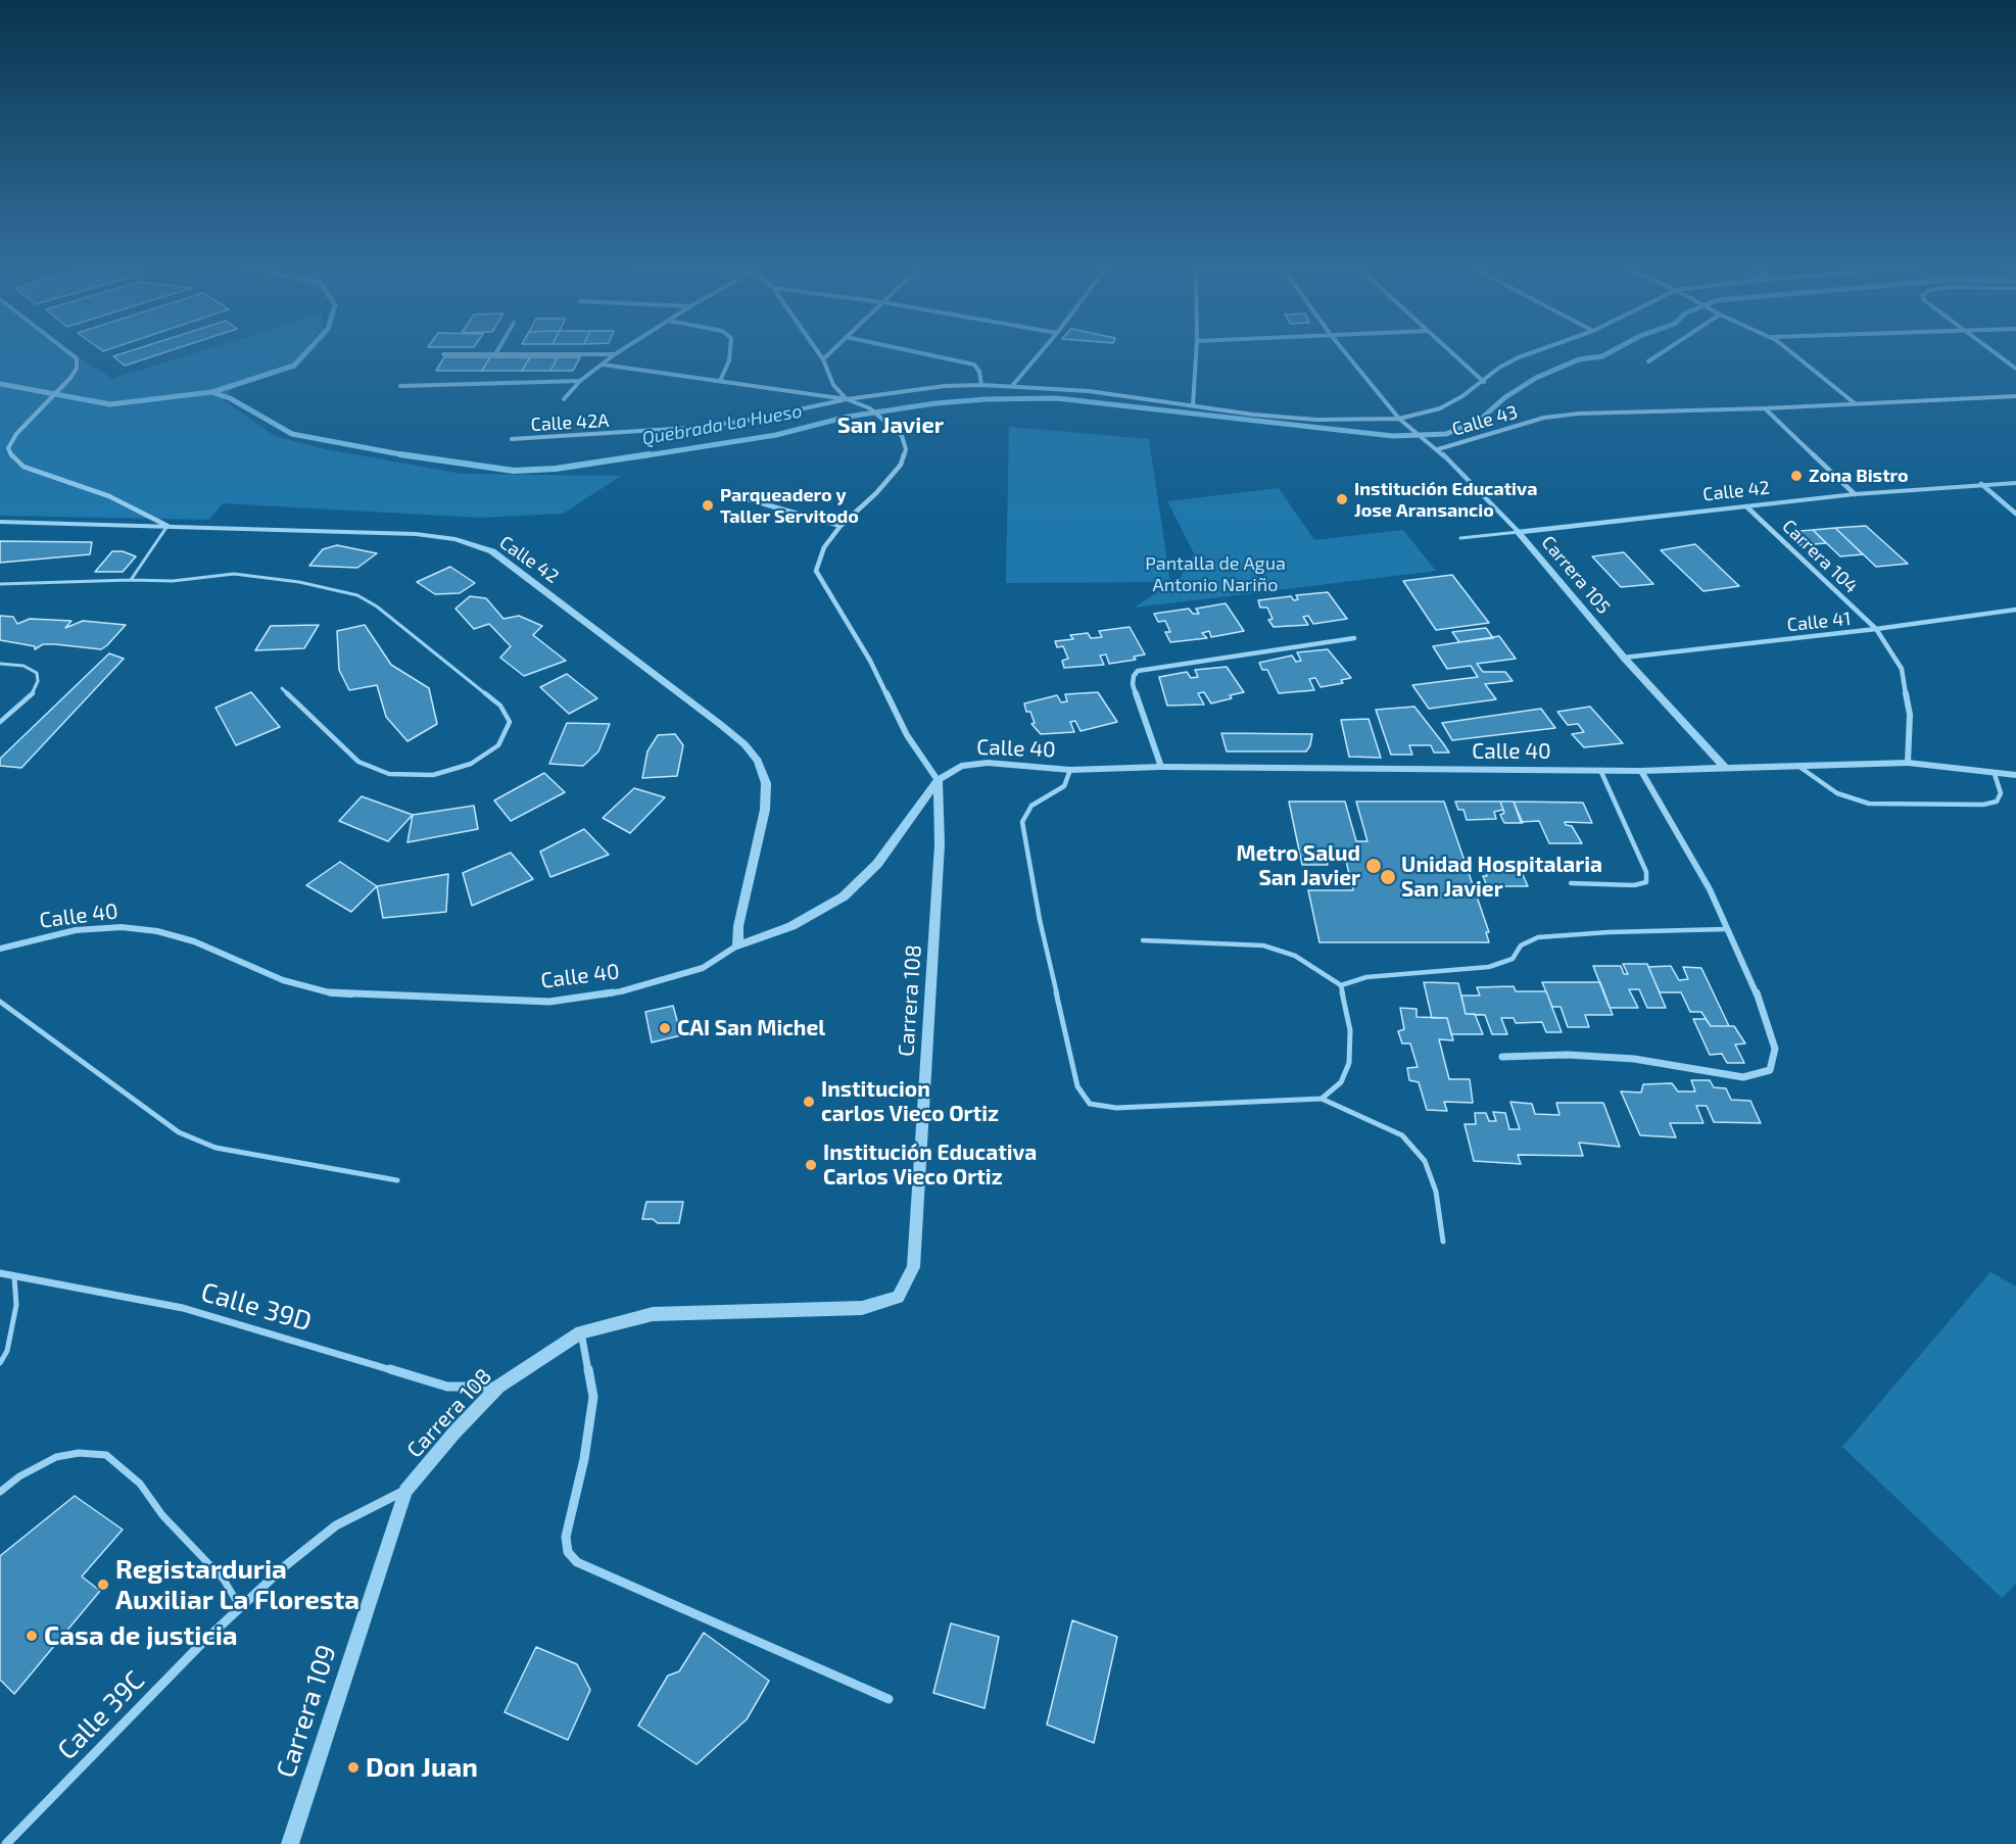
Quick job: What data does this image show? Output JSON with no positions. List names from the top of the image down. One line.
{"streets":{"street":["Calle 43","Calle 42A","Calle 42","Carrera 104","Carrera 105","Calle 41","Calle 40","Carrera 108","Calle 39D","Carrera 109","Calle 39C"]},"crossings":[["Calle 43","Calle 42A"],["Calle 43","Carrera 105"],["Calle 42","Carrera 104"],["Calle 42","Carrera 105"],["Calle 42","Calle 40"],["Carrera 104","Calle 41"],["Carrera 104","Calle 40"],["Carrera 105","Calle 41"],["Carrera 105","Calle 40"],["Calle 40","Carrera 108"],["Carrera 108","Calle 39D"],["Carrera 108","Carrera 109"],["Carrera 108","Calle 39C"],["Carrera 109","Calle 39C"]],"districts":["San Javier"],"water":["Quebrada La Hueso"],"parks":["Pantalla de Agua Antonio Nariño"],"places":["Zona Bistro","Institución Educativa Jose Aransancio","Parqueadero y Taller Servitodo","Metro Salud San Javier","Unidad Hospitalaria San Javier","CAI San Michel","Institucion carlos Vieco Ortiz","Institución Educativa Carlos Vieco Ortiz","Registarduria Auxiliar La Floresta","Casa de justicia","Don Juan"]}
